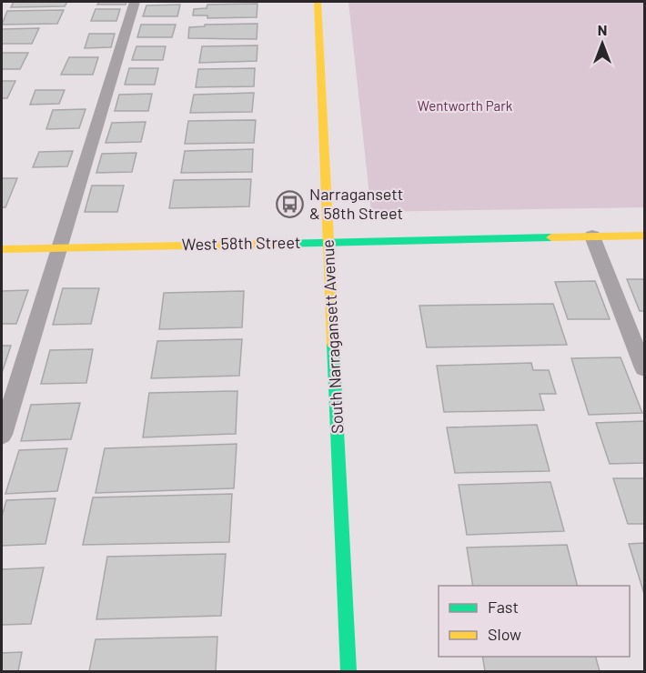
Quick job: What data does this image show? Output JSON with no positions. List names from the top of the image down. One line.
{"streets":{"street":["West 58th Street","South Narragansett Avenue"]},"crossings":[["West 58th Street","South Narragansett Avenue"]],"parks":["Wentworth Park"],"places":{"bus stop":["Narragansett & 58th Street"]},"legend":["Fast","Slow"],"north":"top"}
